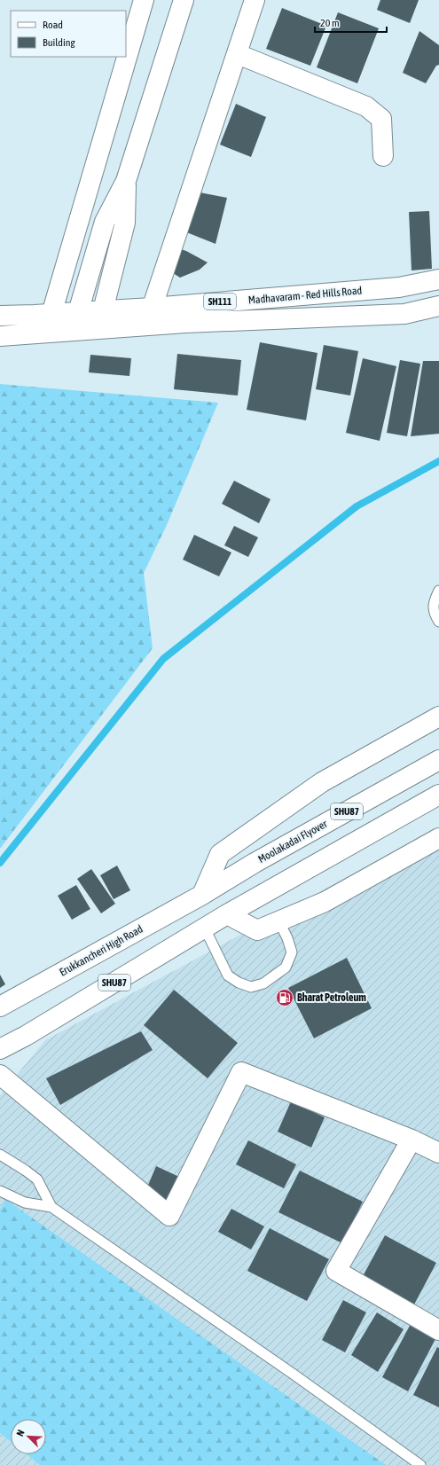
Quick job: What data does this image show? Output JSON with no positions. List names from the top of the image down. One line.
{"streets":{"main road":["Madhavaram - Red Hills Road","SH111","SHU87","Moolakadai Flyover","Erukkancheri High Road"]},"crossings":[["Moolakadai Flyover","Erukkancheri High Road"]],"places":{"fuel station":["Bharat Petroleum"]},"legend":["Road","Building"],"scale_bar":"20 m","north":"top left"}
